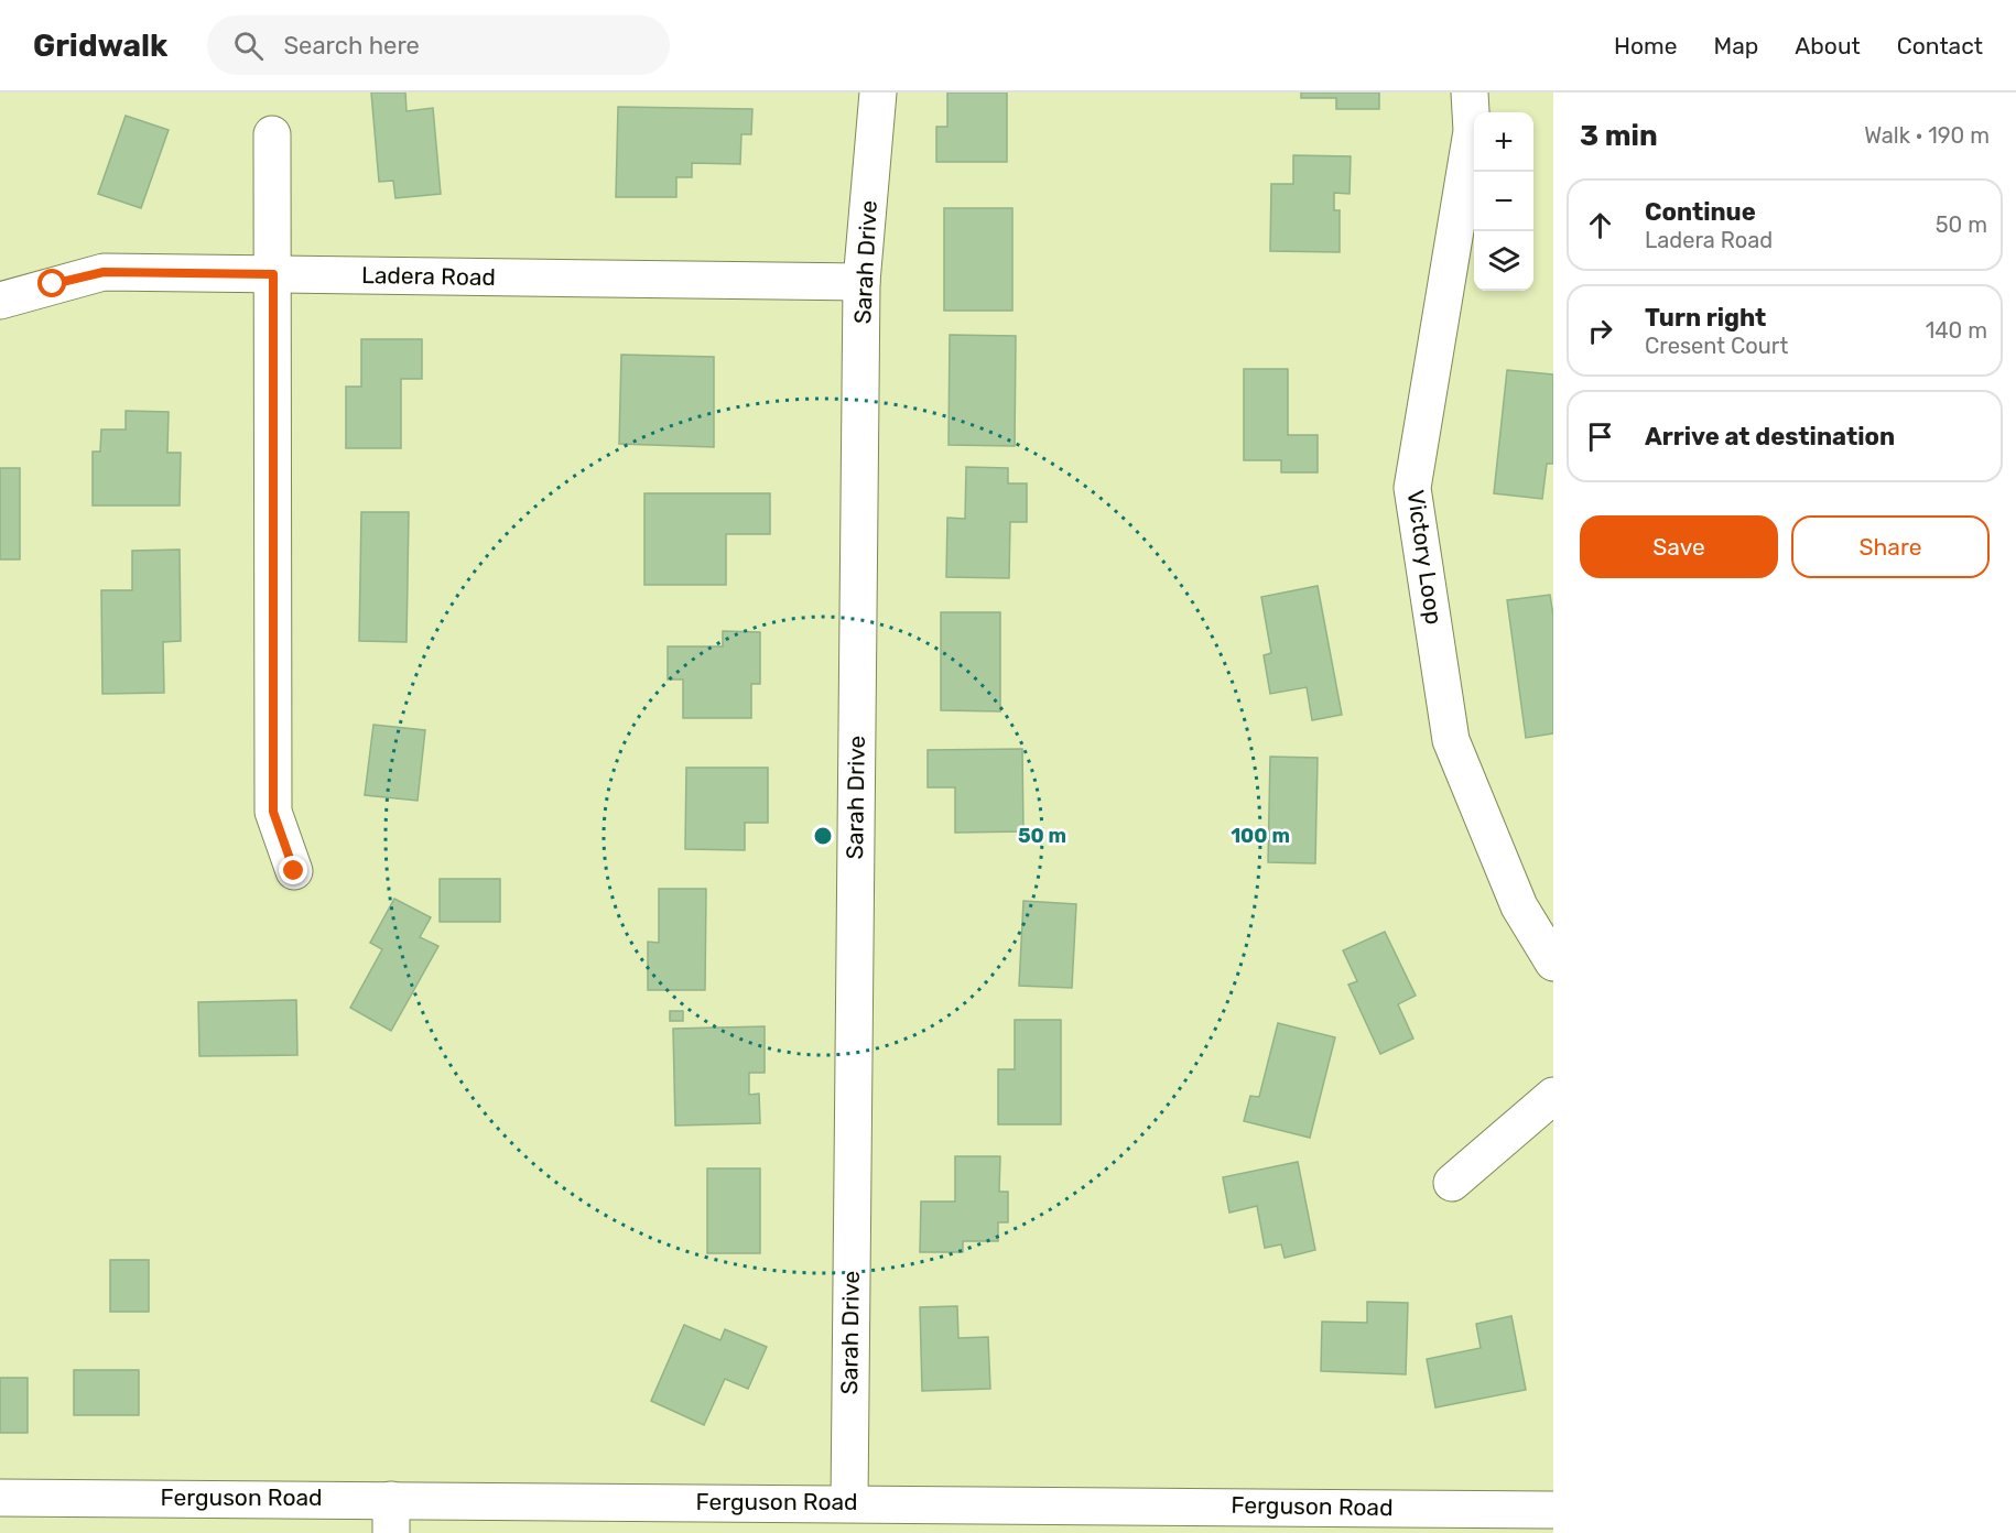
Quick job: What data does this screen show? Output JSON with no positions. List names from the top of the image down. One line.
{"streets":{"street":["Sarah Drive","Ladera Road","Victory Loop","Ferguson Road"]},"crossings":[["Sarah Drive","Ladera Road"],["Sarah Drive","Ferguson Road"]],"page":{"header":"Gridwalk","search":"Search here","nav":["Home","Map","About","Contact"],"heading":["3 min","Walk · 190 m"],"map_buttons":["+","−"],"list":[["Continue","Ladera Road","50 m"],["Turn right","Cresent Court","140 m"],"Arrive at destination"],"buttons":["Save","Share"]},"rings":["50 m","100 m"]}
